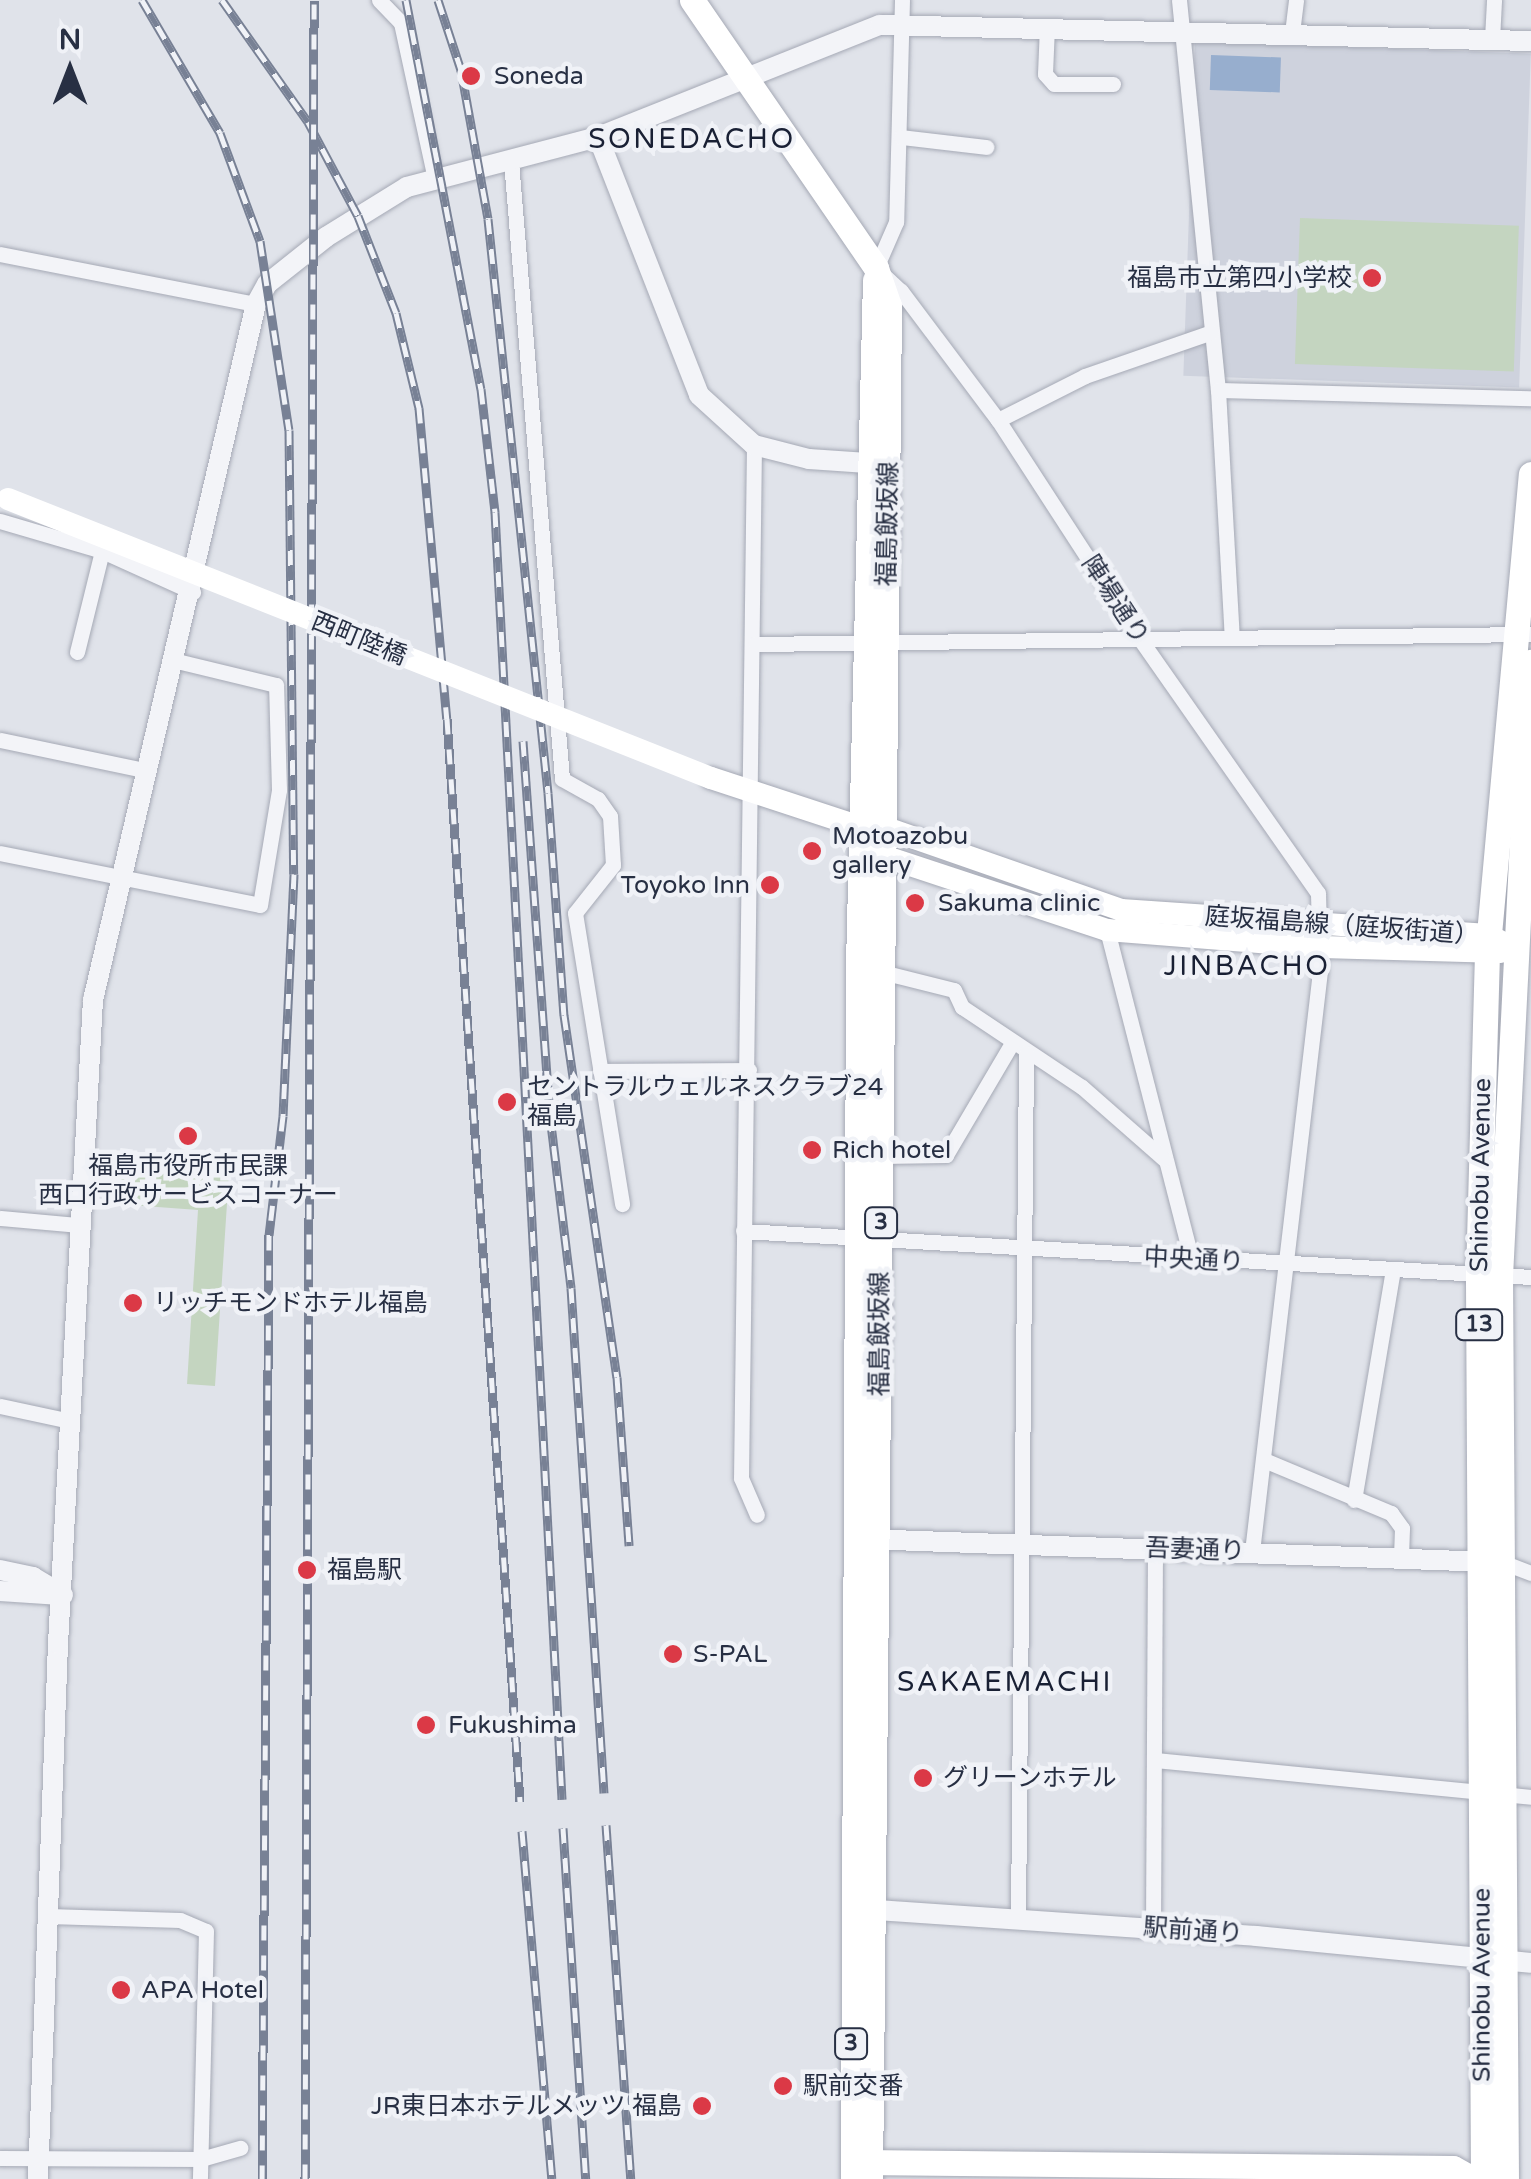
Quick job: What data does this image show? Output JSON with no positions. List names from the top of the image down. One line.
{"streets":{"main road":["福島飯坂線","西町陸橋","庭坂福島線（庭坂街道）","Shinobu Avenue","3","13"],"street":["陣場通り","中央通り","吾妻通り","駅前通り"]},"crossings":[["福島飯坂線","庭坂福島線（庭坂街道）"],["福島飯坂線","3"],["福島飯坂線","中央通り"],["福島飯坂線","吾妻通り"],["福島飯坂線","駅前通り"],["陣場通り","庭坂福島線（庭坂街道）"],["陣場通り","3"],["西町陸橋","庭坂福島線（庭坂街道）"],["庭坂福島線（庭坂街道）","Shinobu Avenue"],["庭坂福島線（庭坂街道）","3"],["Shinobu Avenue","中央通り"],["Shinobu Avenue","吾妻通り"],["Shinobu Avenue","駅前通り"]],"districts":["SONEDACHO","JINBACHO","SAKAEMACHI"],"places":["Soneda","福島市立第四小学校","Motoazobu gallery","Toyoko Inn","Sakuma clinic","セントラルウェルネスクラブ24 福島","福島市役所市民課 西口行政サービスコーナー","Rich hotel","リッチモンドホテル福島","福島駅","S-PAL","Fukushima","グリーンホテル","APA Hotel","駅前交番","JR東日本ホテルメッツ 福島"],"north":"top"}
